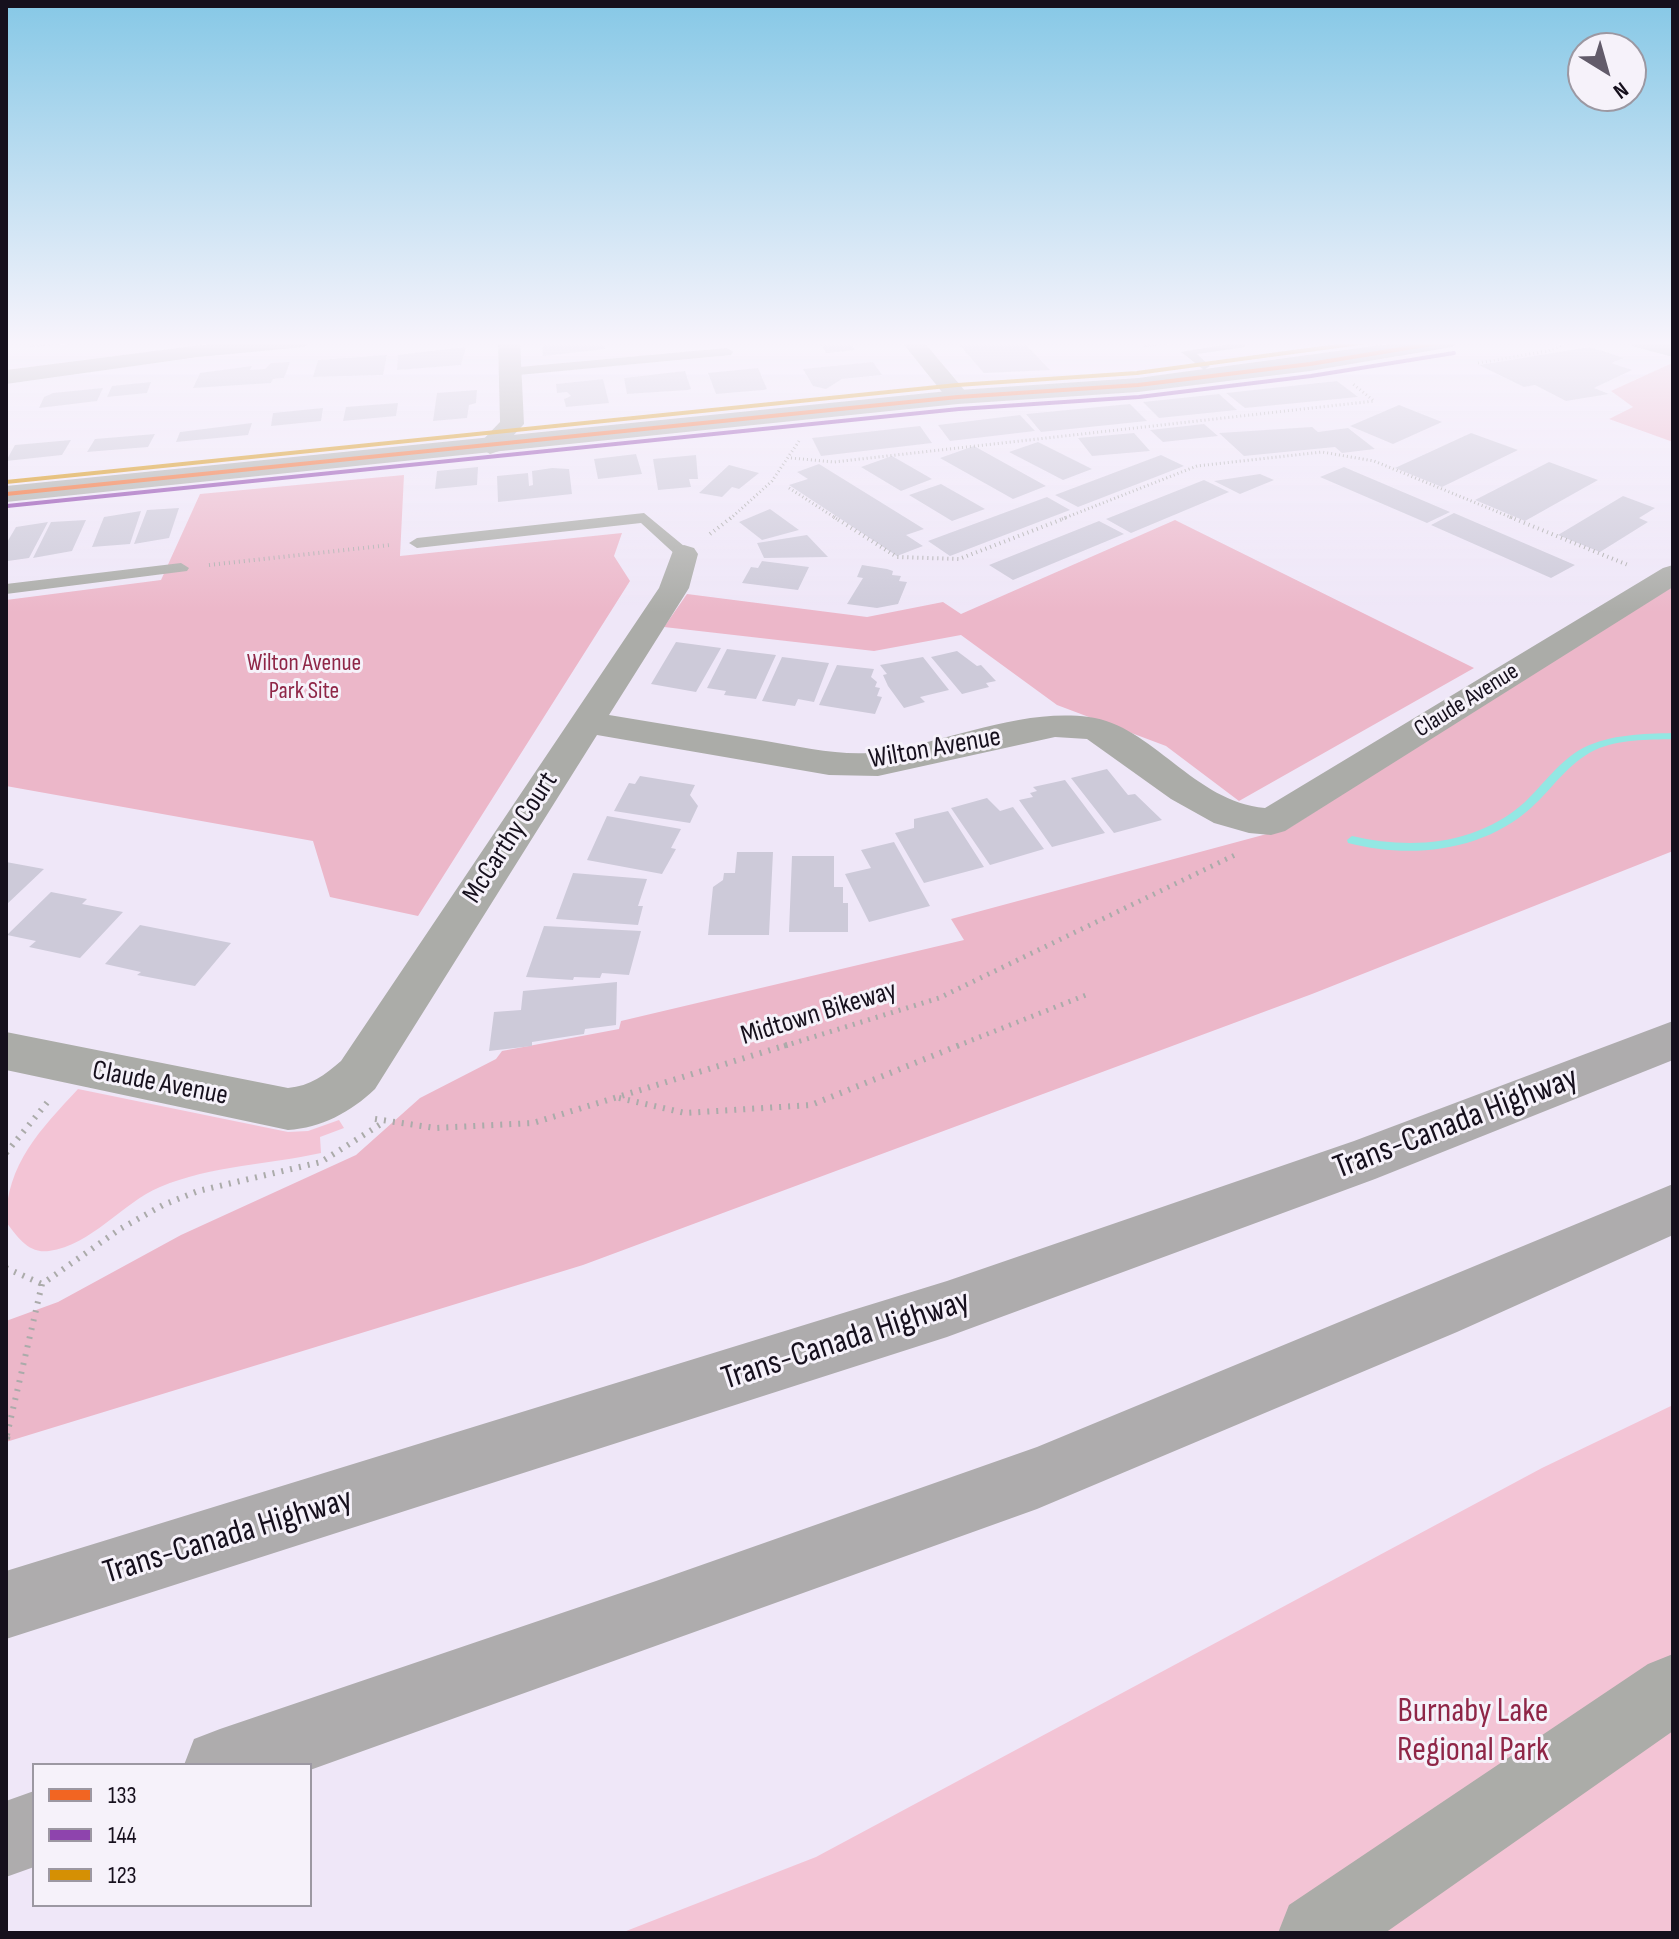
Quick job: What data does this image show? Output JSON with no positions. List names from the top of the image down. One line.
{"streets":{"highway":["Trans-Canada Highway"],"street":["Claude Avenue","Wilton Avenue","McCarthy Court"],"path":["Midtown Bikeway"]},"crossings":[["Claude Avenue","Wilton Avenue"],["Claude Avenue","McCarthy Court"],["Claude Avenue","Midtown Bikeway"],["Wilton Avenue","McCarthy Court"],["Wilton Avenue","Midtown Bikeway"]],"parks":["Wilton Avenue Park Site","Burnaby Lake Regional Park"],"lines":["transit line 133","transit line 144","transit line 123"],"legend":["133","144","123"],"north":"bottom right"}
